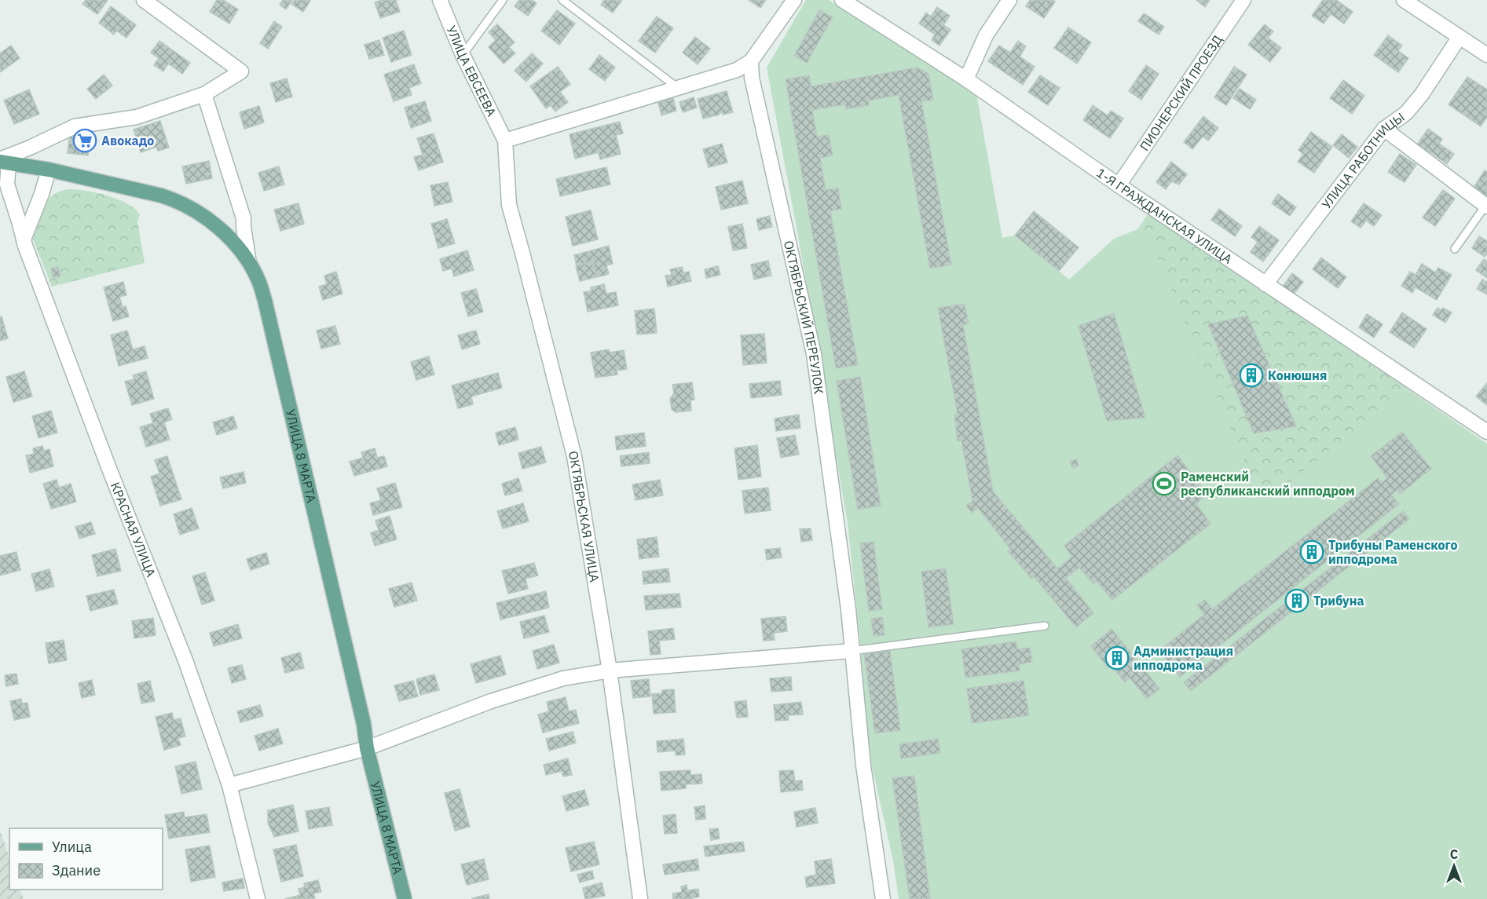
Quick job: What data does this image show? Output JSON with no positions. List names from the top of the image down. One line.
{"streets":{"main road":["УЛИЦА 8 МАРТА"],"street":["УЛИЦА ЕВСЕЕВА","ПИОНЕРСКИЙ ПРОЕЗД","УЛИЦА РАБОТНИЦЫ","1-Я ГРАЖДАНСКАЯ УЛИЦА","ОКТЯБРЬСКИЙ ПЕРЕУЛОК","ОКТЯБРЬСКАЯ УЛИЦА","КРАСНАЯ УЛИЦА"]},"crossings":[["УЛИЦА ЕВСЕЕВА","ОКТЯБРЬСКАЯ УЛИЦА"],["ПИОНЕРСКИЙ ПРОЕЗД","1-Я ГРАЖДАНСКАЯ УЛИЦА"],["УЛИЦА РАБОТНИЦЫ","1-Я ГРАЖДАНСКАЯ УЛИЦА"],["УЛИЦА 8 МАРТА","КРАСНАЯ УЛИЦА"]],"places":{"supermarket":["Авокадо"],"building":["Конюшня","Трибуны Раменского ипподрома","Трибуна","Администрация ипподрома"],"sports":["Раменский республиканский ипподром"]},"legend":["Улица","Здание"],"north":"top"}
